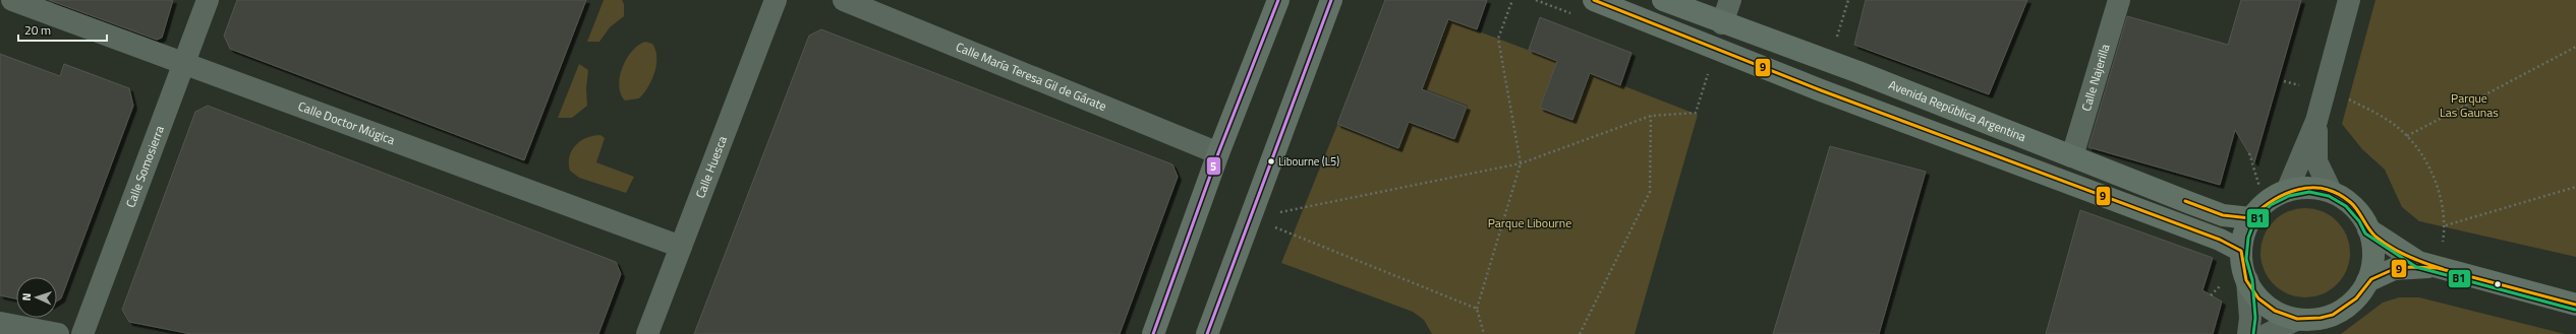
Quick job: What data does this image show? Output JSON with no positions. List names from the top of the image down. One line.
{"streets":{"main road":["Avenida República Argentina"],"street":["Calle María Teresa Gil de Gárate","Calle Najerilla","Calle Doctor Múgica","Calle Somosierra","Calle Huesca"]},"crossings":[["Calle Najerilla","Avenida República Argentina"],["Calle Doctor Múgica","Calle Somosierra"],["Calle Doctor Múgica","Calle Huesca"]],"parks":["Parque Las Gaunas","Parque Libourne"],"places":["Libourne (L5)"],"lines":["transit line 9","transit line 5","transit line B1"],"scale_bar":"20 m","north":"left"}
